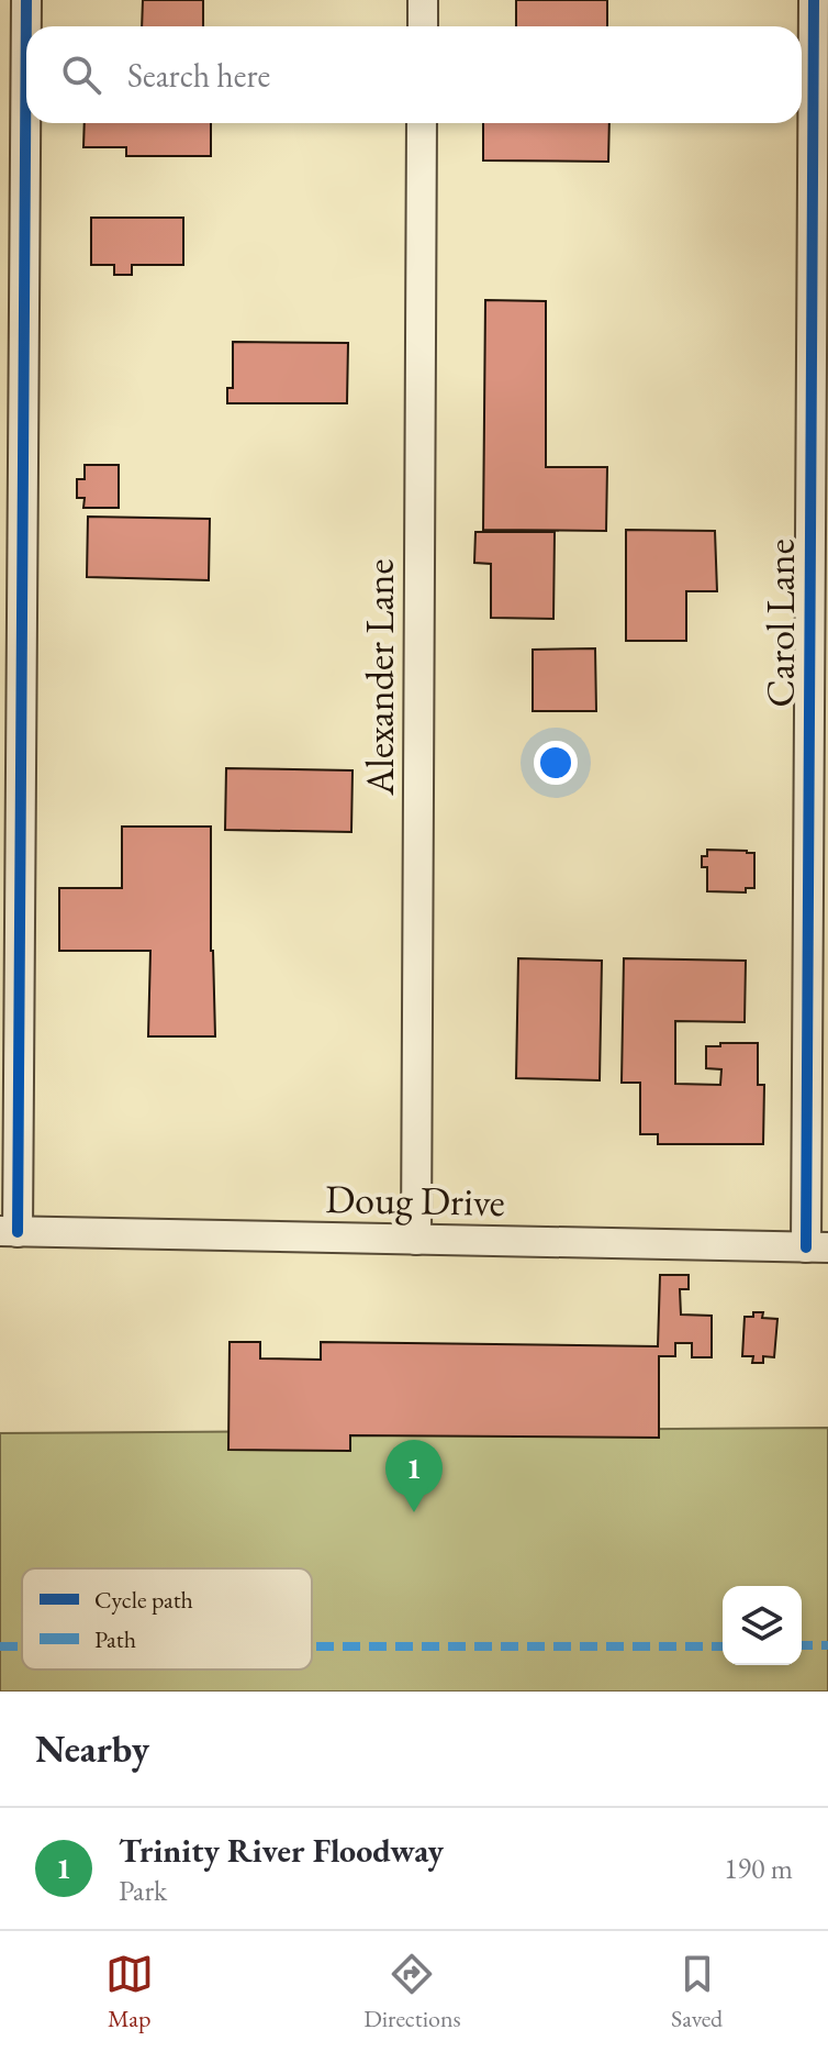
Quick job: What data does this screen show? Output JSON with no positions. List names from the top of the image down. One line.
{"streets":{"street":["Carol Lane","Alexander Lane","Doug Drive"]},"crossings":[["Carol Lane","Doug Drive"],["Alexander Lane","Doug Drive"]],"legend":["Cycle path","Path"],"page":{"search":"Search here","pins":"1","heading":"Nearby","list":[{"mark":"1","name":"Trinity River Floodway","note":"Park","value":"190 m"}],"nav":["Map","Directions","Saved"]}}
